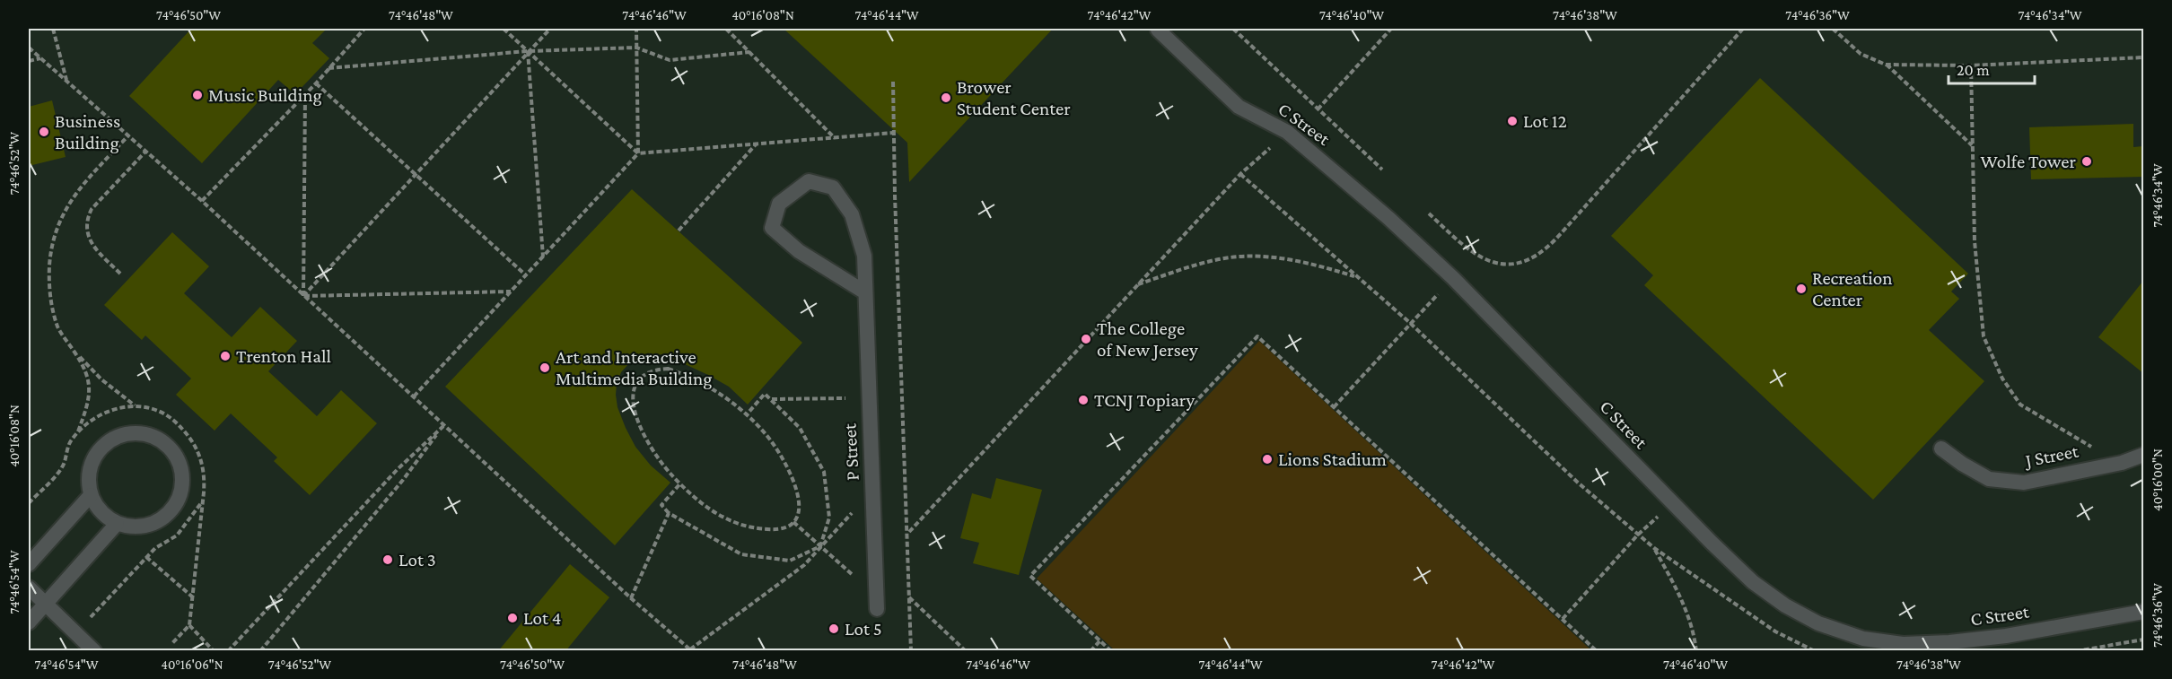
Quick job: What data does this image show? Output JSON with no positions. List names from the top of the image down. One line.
{"streets":{"lane":["C Street","P Street","J Street"]},"places":["Music Building","Brower Student Center","Lot 12","Business Building","Wolfe Tower","Recreation Center","The College of New Jersey","Trenton Hall","Art and Interactive Multimedia Building","TCNJ Topiary","Lions Stadium","Lot 3","Lot 4","Lot 5"],"scale_bar":"20 m","coordinates":["74°46'50\"W","74°46'48\"W","74°46'46\"W","40°16'08\"N","74°46'44\"W","74°46'42\"W","74°46'40\"W","74°46'38\"W","74°46'36\"W","74°46'34\"W","74°46'52\"W","40°16'00\"N","74°46'54\"W","40°16'06\"N"]}
